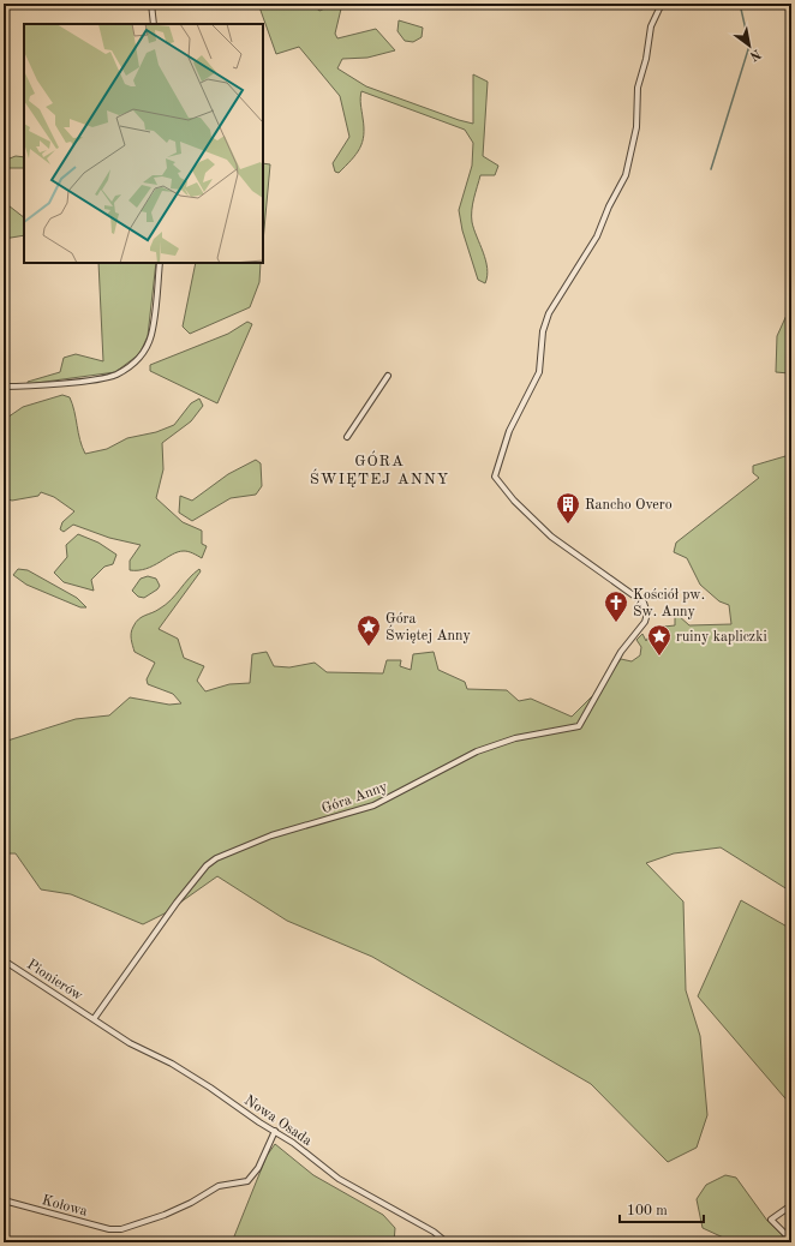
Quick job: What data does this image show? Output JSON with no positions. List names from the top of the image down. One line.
{"streets":{"street":["Góra Anny","Pionierów","Nowa Osada","Kołowa"]},"crossings":[["Góra Anny","Pionierów"],["Góra Anny","Nowa Osada"],["Pionierów","Nowa Osada"],["Nowa Osada","Kołowa"]],"districts":["GÓRA ŚWIĘTEJ ANNY"],"places":{"building":["Rancho Overo"],"church":["Kościół pw. Św. Anny"],"place":["Góra Świętej Anny","ruiny kapliczki"]},"scale_bar":"100 m","north":"bottom right"}
